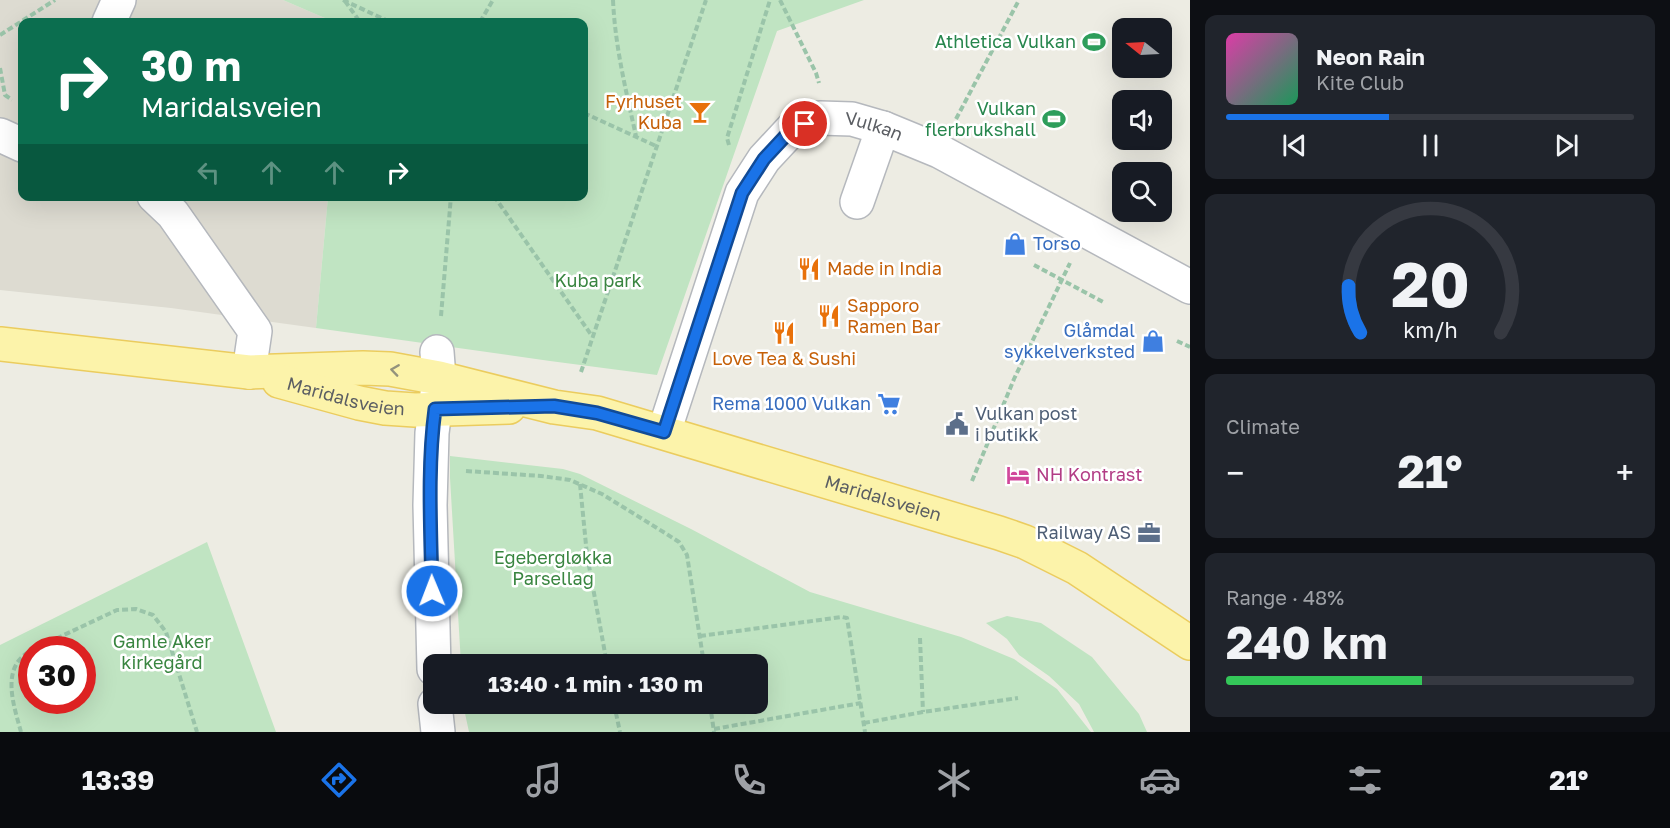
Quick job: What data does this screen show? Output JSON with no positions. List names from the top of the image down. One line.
{"streets":{"main road":["Maridalsveien"],"street":["Vulkan"]},"crossings":[["Vulkan","Maridalsveien"]],"parks":["Kuba park","Egebergløkka Parsellag","Gamle Aker kirkegård"],"places":{"sports":["Athletica Vulkan","Vulkan flerbrukshall"],"bar":["Fyrhuset Kuba"],"shop":["Torso","Glåmdal sykkelverksted"],"restaurant":["Made in India","Sapporo Ramen Bar","Love Tea & Sushi"],"supermarket":["Rema 1000 Vulkan"],"public building":["Vulkan post i butikk"],"hotel":["NH Kontrast"],"office":["Railway AS"]},"north":"left","page":{"turn":["30 m","Maridalsveien"],"song":["Neon Rain","Kite Club"],"tile":["Climate",["Range · 48%","240 km"]],"heat":["−","21°","+"],"limit":"30","trip":"13:40 · 1 min · 130 m","tabs":["13:39","21°"],"gauge":["20","km/h"]}}
